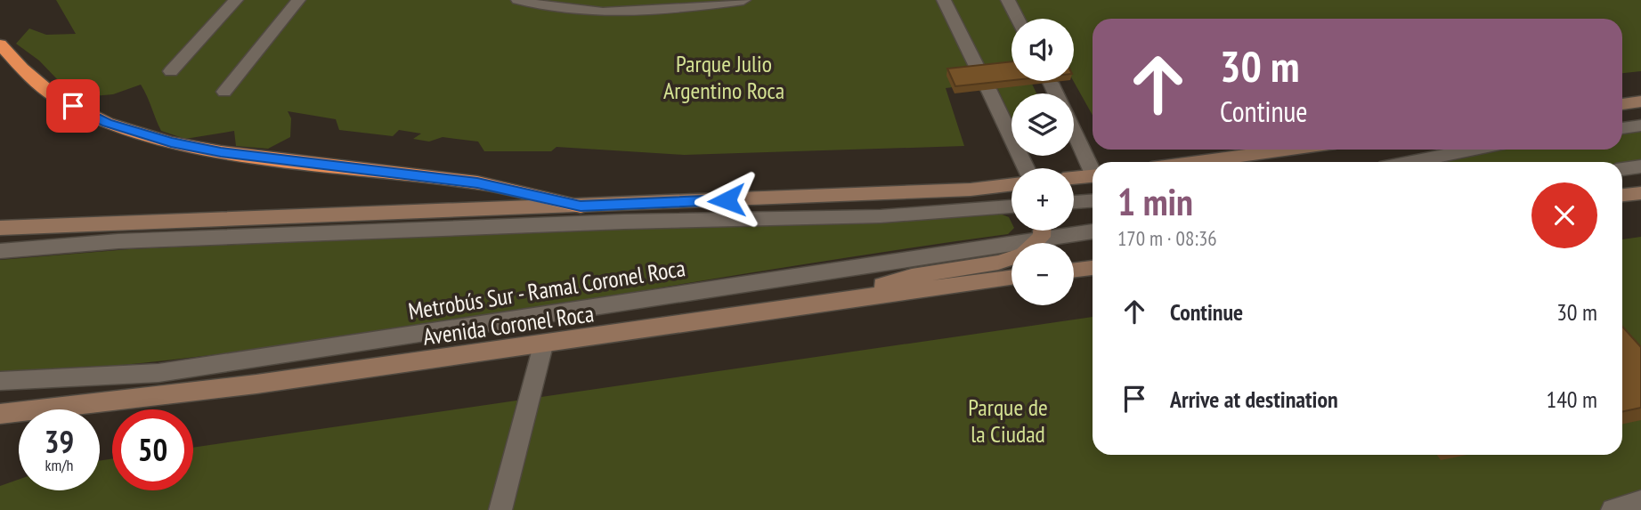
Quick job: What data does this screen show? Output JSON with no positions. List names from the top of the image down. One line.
{"streets":{"main road":["Avenida Coronel Roca"],"street":["Metrobús Sur - Ramal Coronel Roca"]},"parks":["Parque Julio Argentino Roca","Parque de la Ciudad"],"page":{"map_buttons":["+","−"],"turn":["30 m","Continue"],"heading":["1 min","170 m · 08:36"],"list":[{"name":"Continue","value":"30 m"},{"name":"Arrive at destination","value":"140 m"}],"speed":"39 km/h","limit":"50"}}
